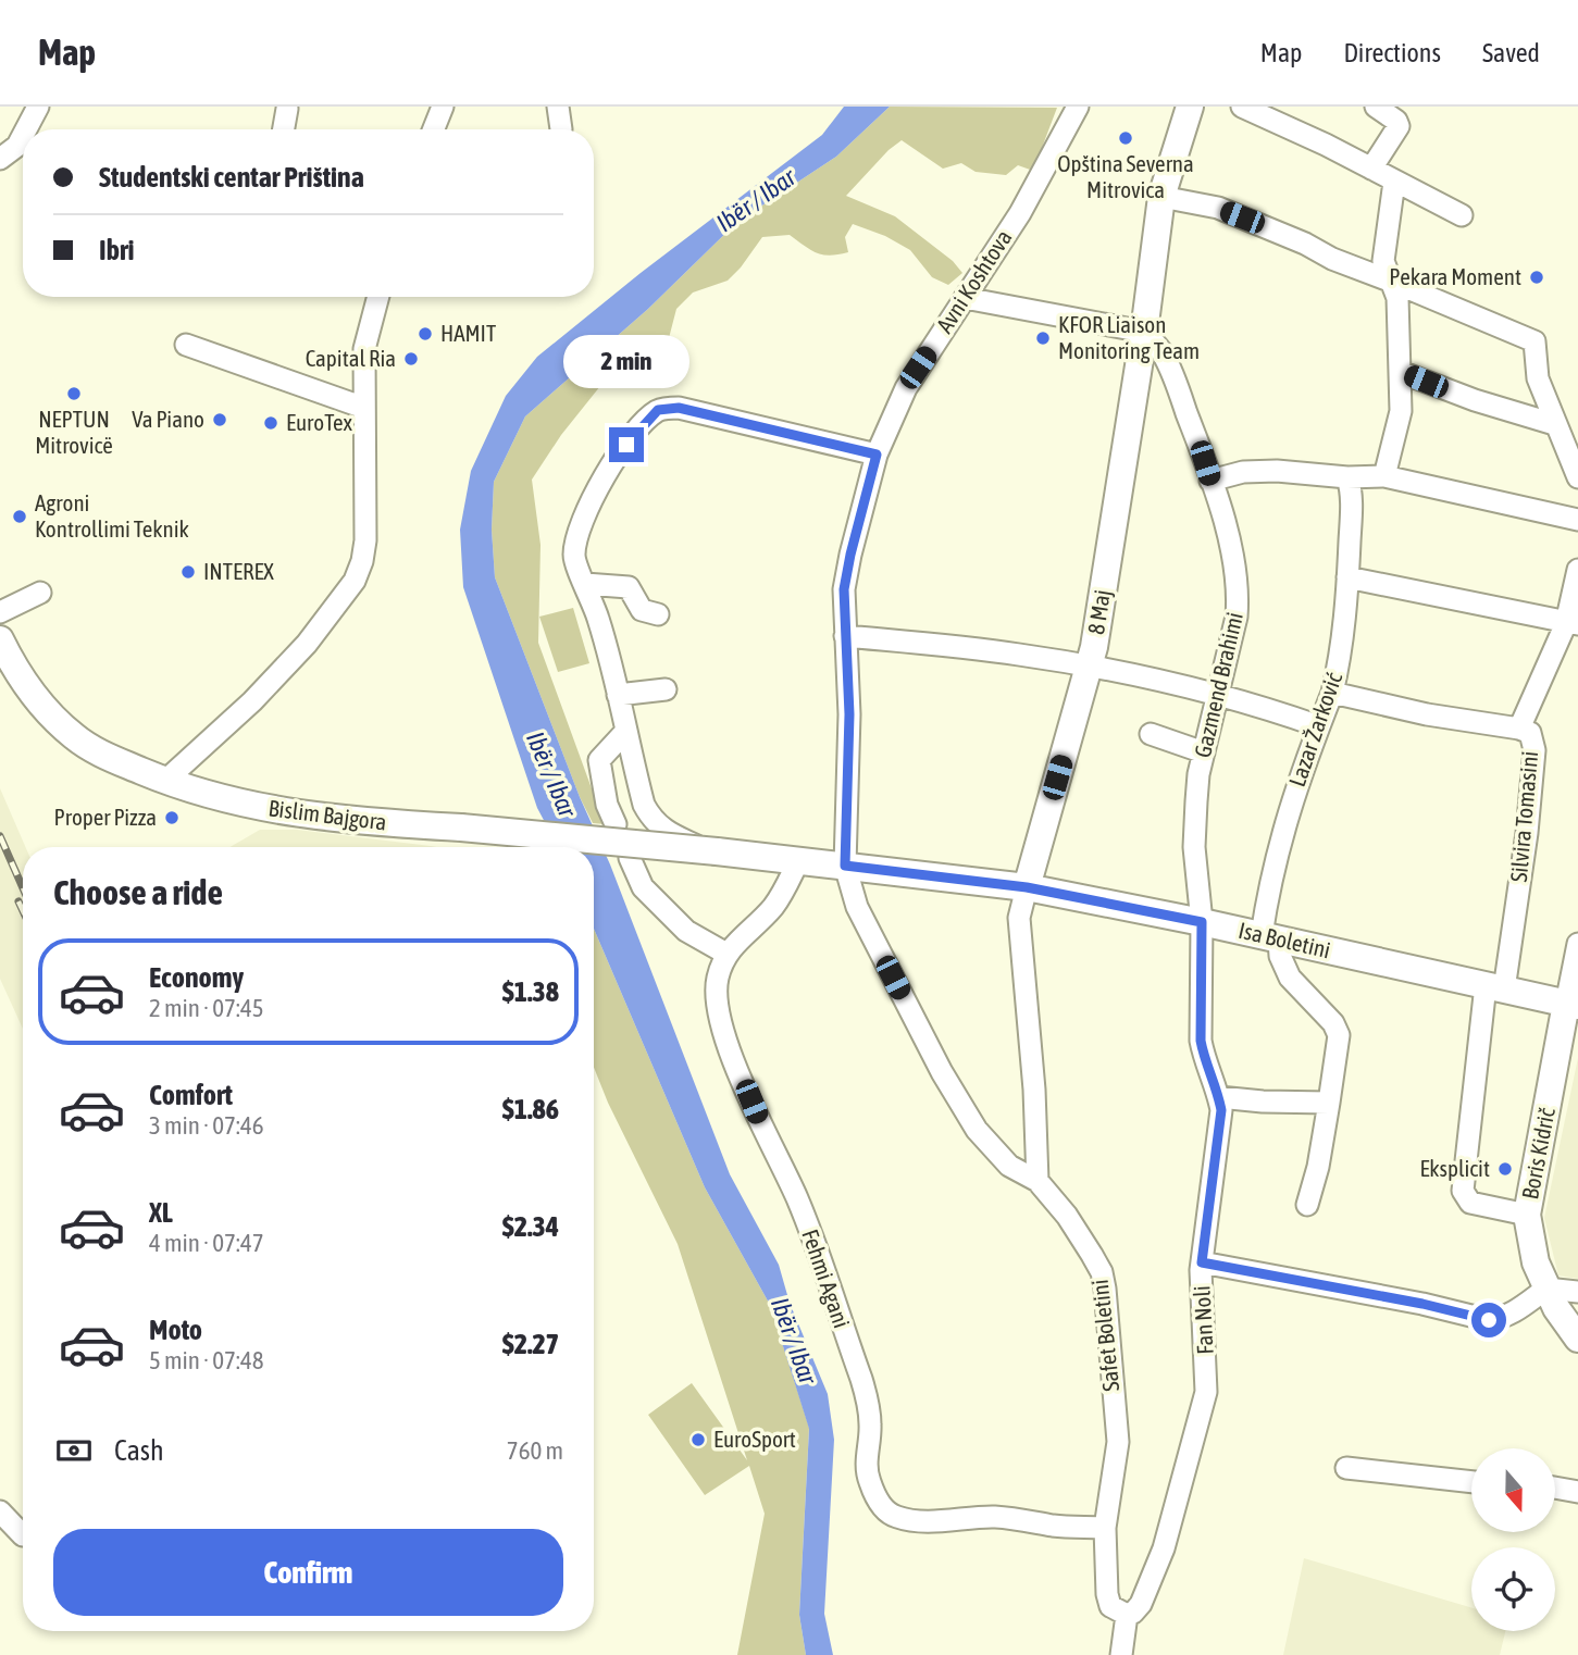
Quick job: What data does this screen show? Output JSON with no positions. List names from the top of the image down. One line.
{"streets":{"main road":["8 Maj","Bislim Bajgora","Isa Boletini","Boris Kidrič"],"street":["Avni Koshtova","Gazmend Brahimi","Lazar Žarković","Silvira Tomasini","Fehmi Agani","Fan Noli","Safet Boletini"]},"crossings":[["Avni Koshtova","Isa Boletini"],["Avni Koshtova","Safet Boletini"],["8 Maj","Gazmend Brahimi"],["8 Maj","Isa Boletini"],["Gazmend Brahimi","Isa Boletini"],["Gazmend Brahimi","Fan Noli"],["Lazar Žarković","Isa Boletini"],["Bislim Bajgora","Isa Boletini"],["Silvira Tomasini","Isa Boletini"],["Isa Boletini","Boris Kidrič"],["Isa Boletini","Fehmi Agani"],["Isa Boletini","Fan Noli"],["Isa Boletini","Safet Boletini"],["Fehmi Agani","Safet Boletini"],["Fan Noli","Safet Boletini"]],"water":["Ibër / Ibar"],"places":["Opština Severna Mitrovica","Pekara Moment","HAMIT","KFOR Liaison Monitoring Team","Capital Ria","NEPTUN Mitrovicë","Va Piano","EuroTex","Agroni Kontrollimi Teknik","INTEREX","Proper Pizza","Eksplicit","EuroSport"],"north":"bottom","page":{"header":"Map","nav":["Map","Directions","Saved"],"banner":["Studentski centar Priština","Ibri"],"bubble":"2 min","heading":"Choose a ride","list":[{"name":"Economy","note":"2 min · 07:45","value":"$1.38"},{"name":"Comfort","note":"3 min · 07:46","value":"$1.86"},{"name":"XL","note":"4 min · 07:47","value":"$2.34"},{"name":"Moto","note":"5 min · 07:48","value":"$2.27"}],"pay":["Cash","760 m"],"buttons":"Confirm"}}
